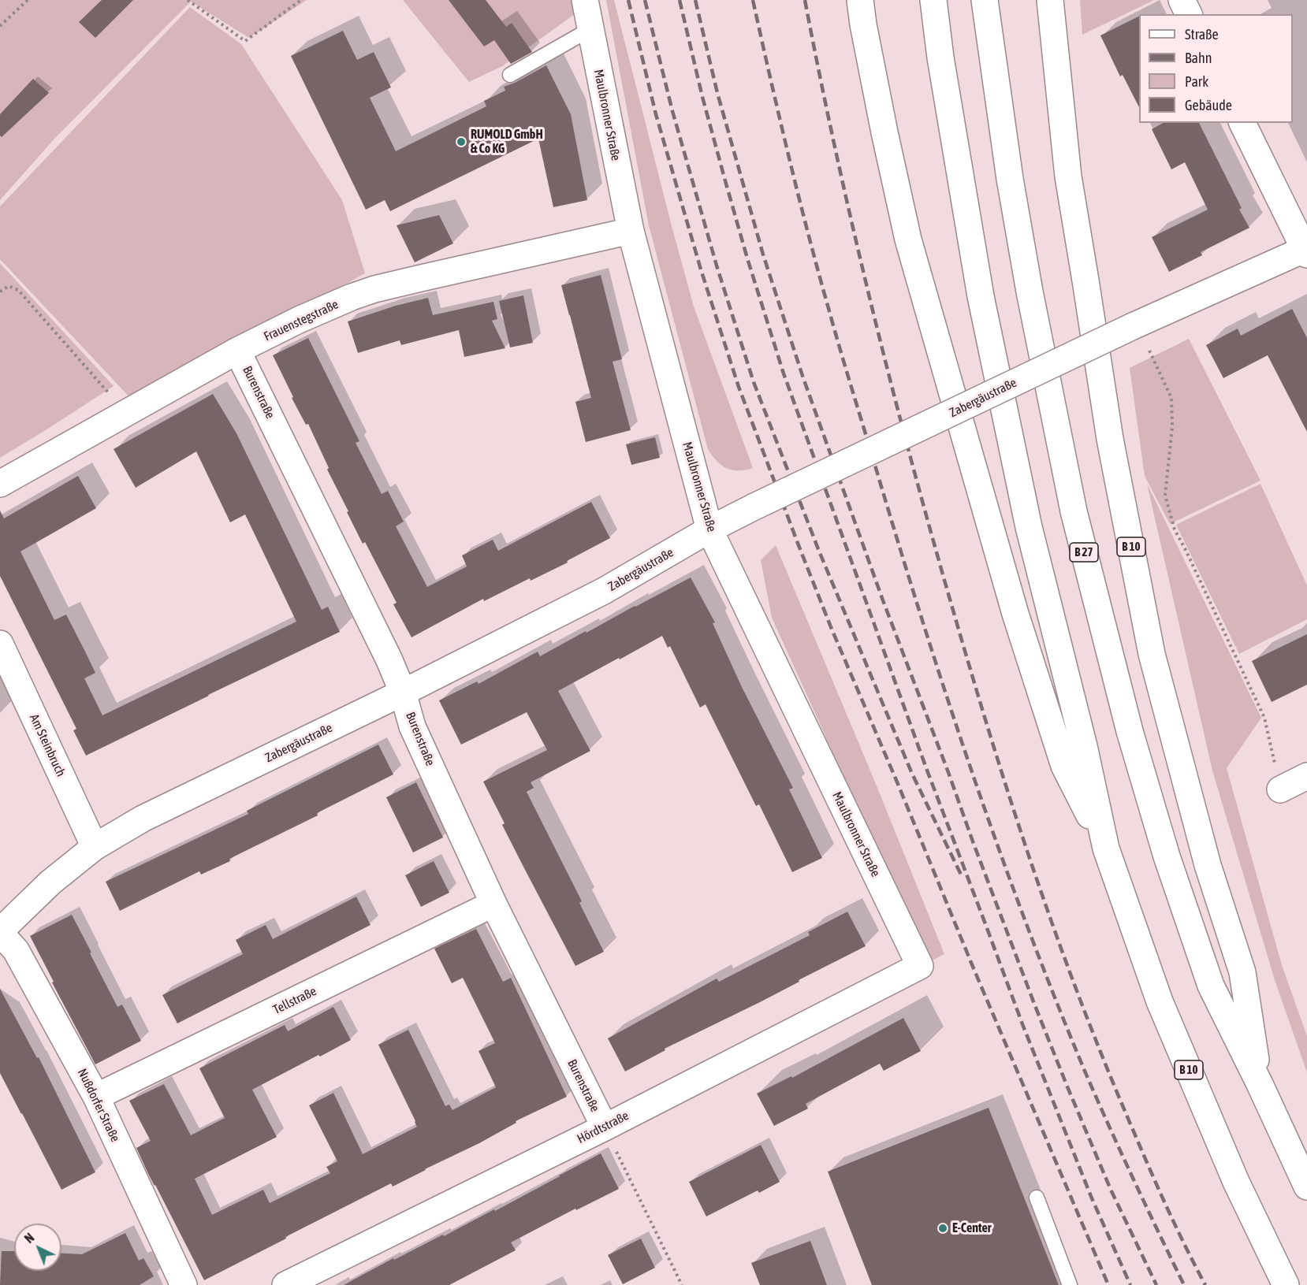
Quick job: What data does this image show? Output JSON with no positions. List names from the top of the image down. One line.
{"streets":{"main road":["Maulbronner Straße","Frauenstegstraße","Burenstraße","Zabergäustraße","B 10","B 27","Am Steinbruch","Tellstraße","Nußdorfer Straße","Hördtstraße"]},"crossings":[["Maulbronner Straße","Frauenstegstraße"],["Maulbronner Straße","Zabergäustraße"],["Maulbronner Straße","Hördtstraße"],["Frauenstegstraße","Burenstraße"],["Burenstraße","Zabergäustraße"],["Burenstraße","Tellstraße"],["Burenstraße","Hördtstraße"],["Zabergäustraße","Am Steinbruch"],["Zabergäustraße","Nußdorfer Straße"],["B 10","B 27"],["Tellstraße","Nußdorfer Straße"]],"places":["RUMOLD GmbH & Co KG","E-Center"],"legend":["Straße","Bahn","Park","Gebäude"],"north":"top left"}
